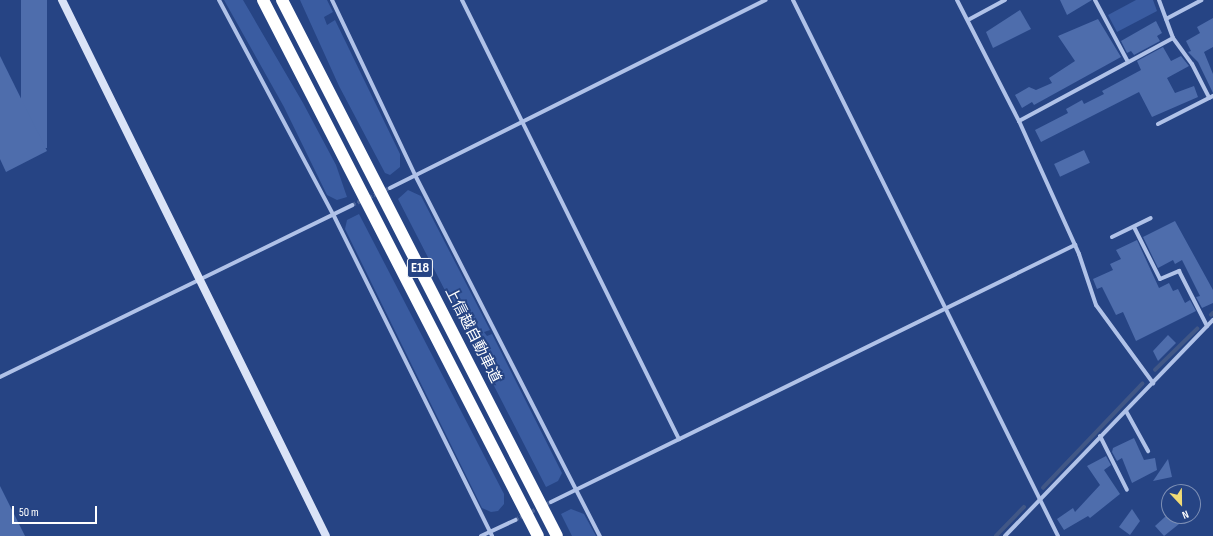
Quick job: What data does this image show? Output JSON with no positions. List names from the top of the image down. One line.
{"streets":{"highway":["E18","上信越自動車道"]},"scale_bar":"50 m","north":"bottom"}
